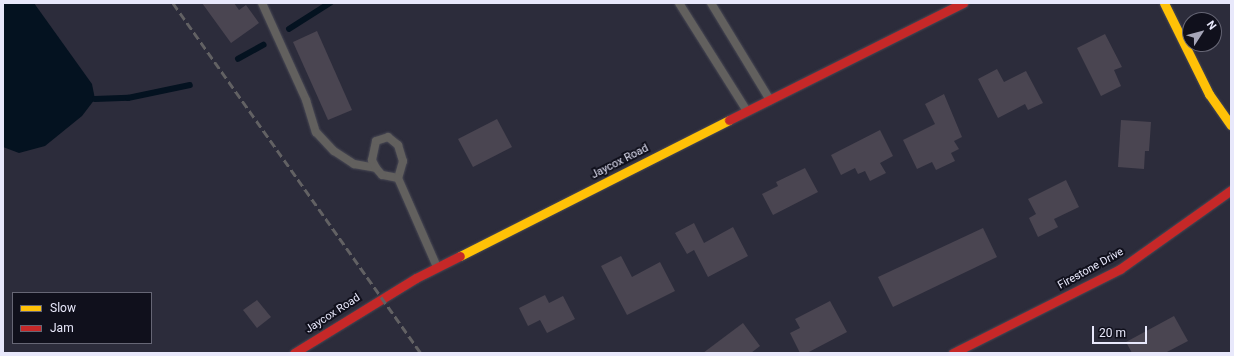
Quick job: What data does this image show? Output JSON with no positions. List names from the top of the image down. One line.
{"streets":{"street":["Jaycox Road","Firestone Drive"]},"legend":["Slow","Jam"],"scale_bar":"20 m","north":"top right"}
